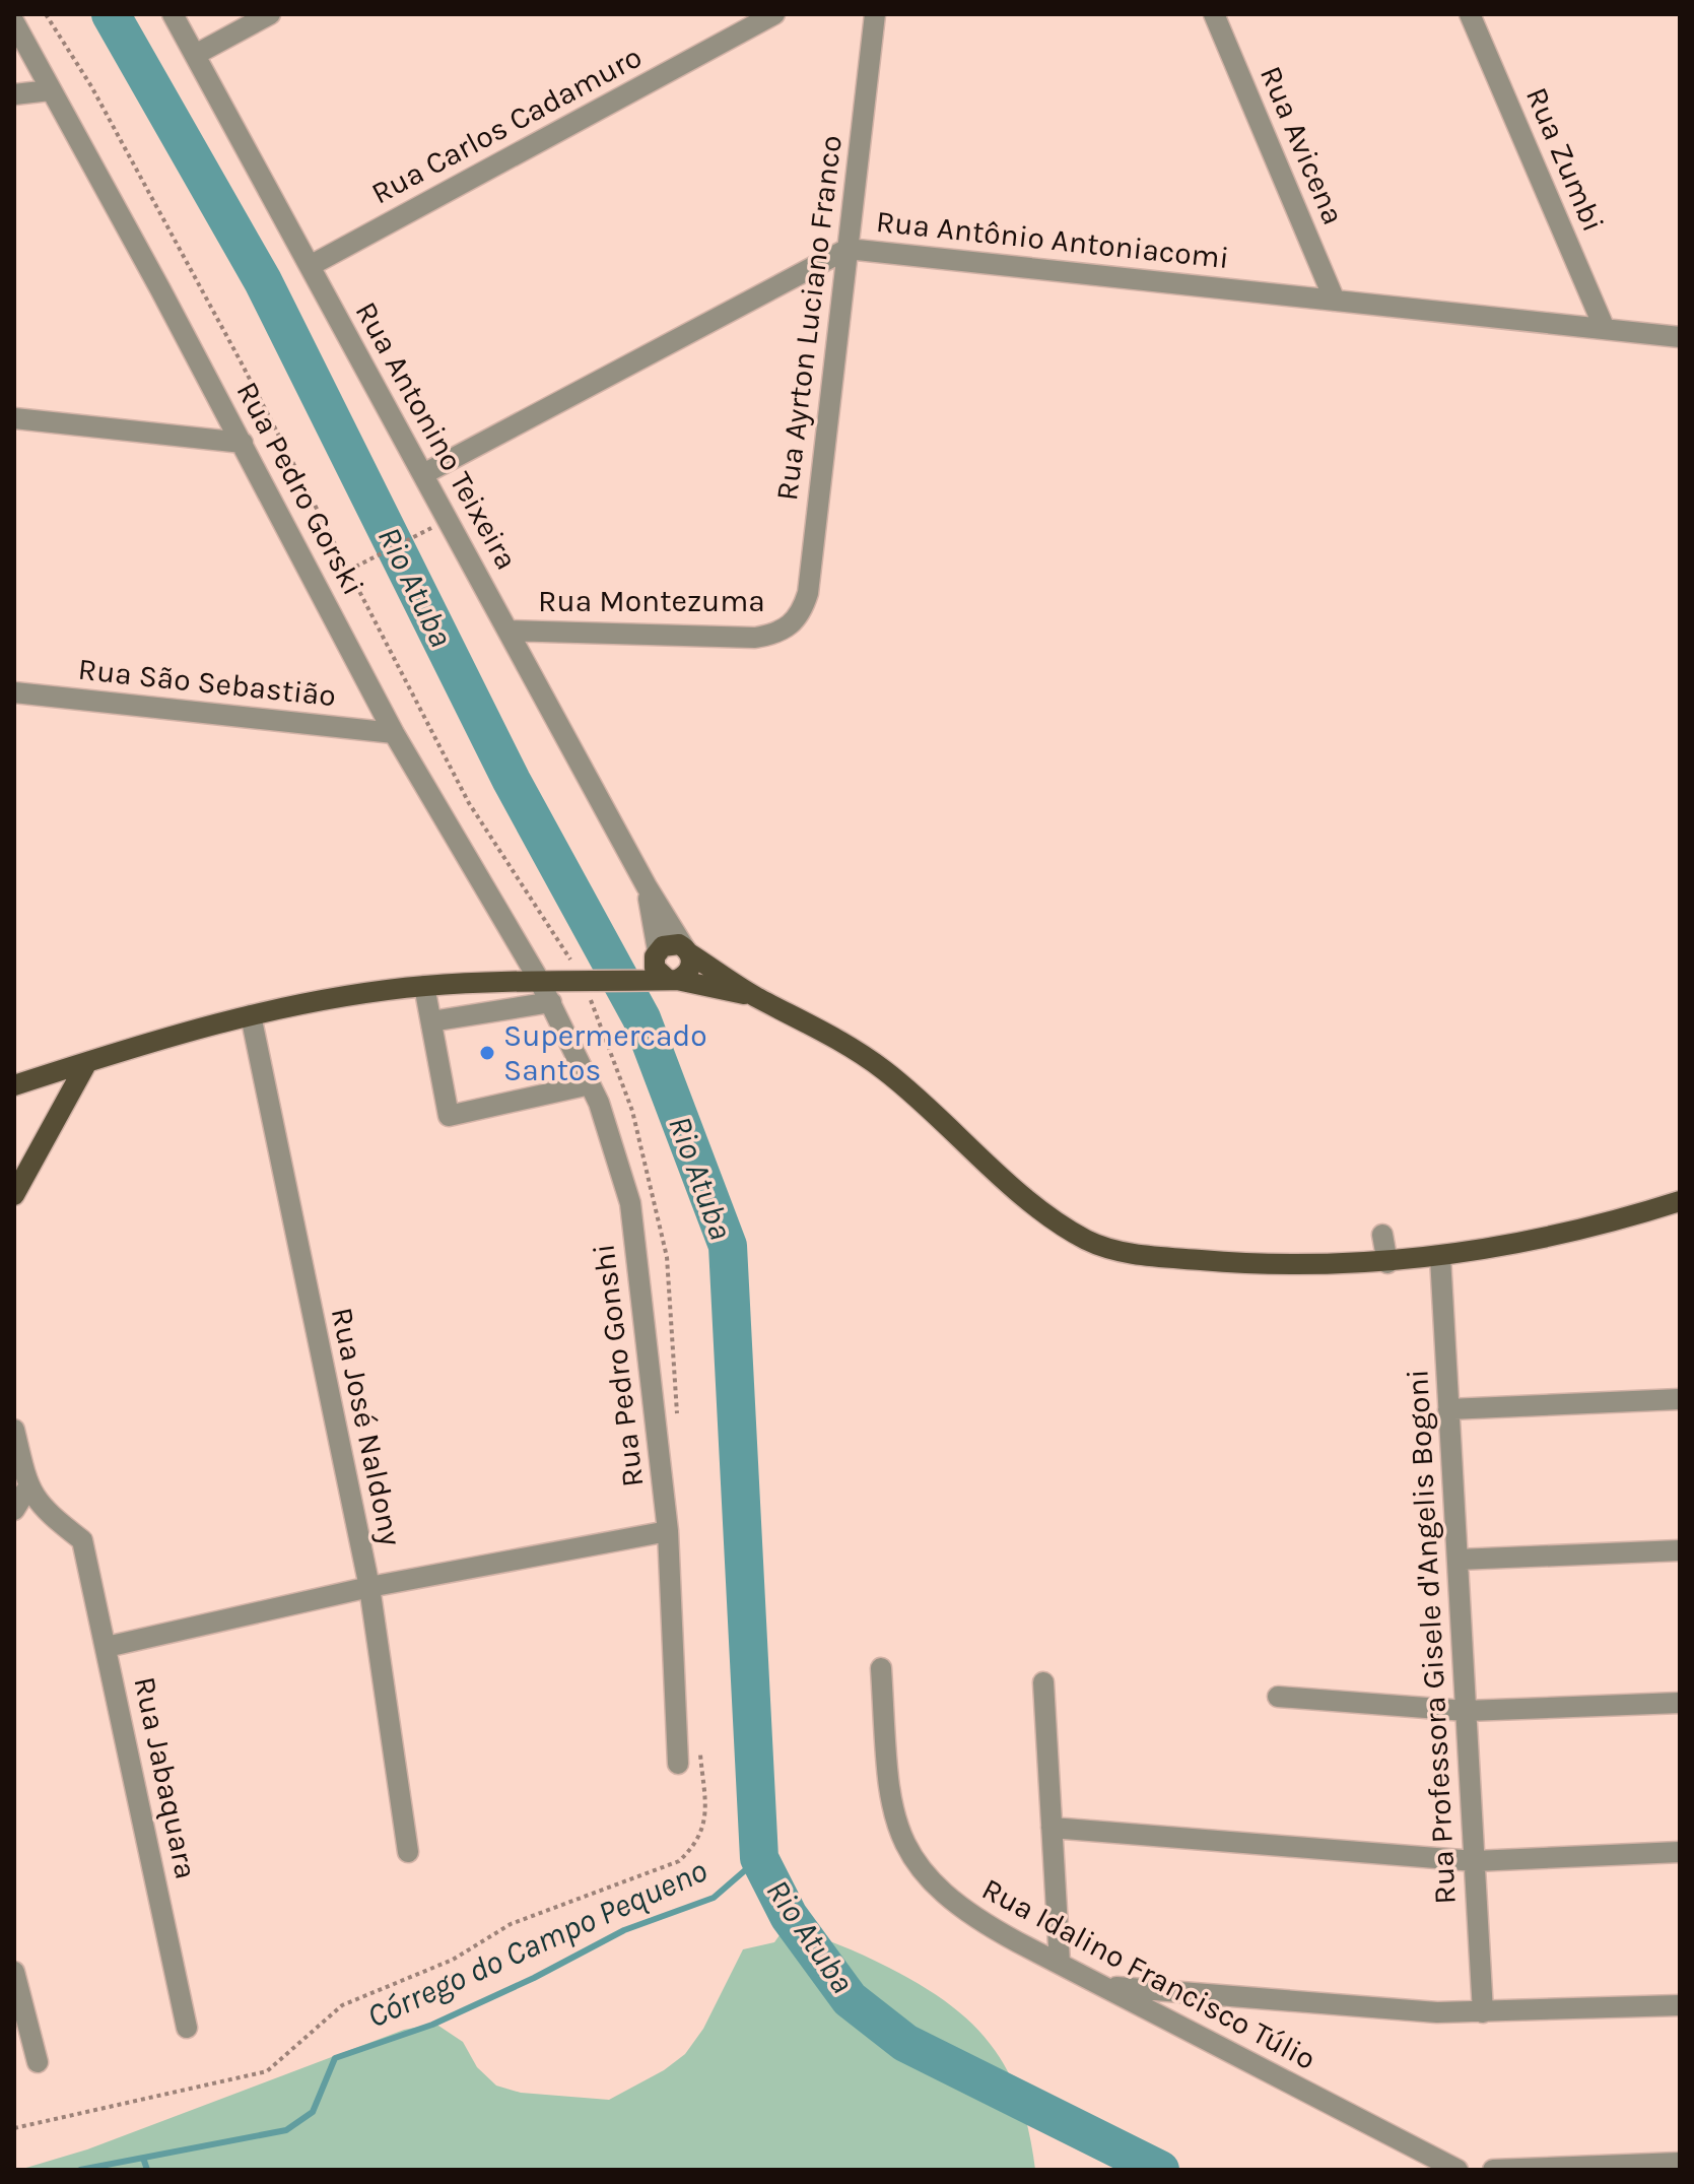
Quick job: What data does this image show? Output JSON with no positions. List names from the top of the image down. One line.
{"streets":{"street":["Rua Carlos Cadamuro","Rua Avicena","Rua Zumbi","Rua Antônio Antoniacomi","Rua Ayrton Luciano Franco","Rua Antonino Teixeira","Rua Pedro Gorski","Rua Montezuma","Rua São Sebastião","Rua Pedro Gonshi","Rua José Naldony","Rua Professora Gisele d'Angelis Bogoni","Rua Jabaquara","Rua Idalino Francisco Túlio"]},"crossings":[["Rua Carlos Cadamuro","Rua Antonino Teixeira"],["Rua Avicena","Rua Antônio Antoniacomi"],["Rua Zumbi","Rua Antônio Antoniacomi"],["Rua Antônio Antoniacomi","Rua Ayrton Luciano Franco"],["Rua Antônio Antoniacomi","Rua Antonino Teixeira"],["Rua Ayrton Luciano Franco","Rua Montezuma"],["Rua Antonino Teixeira","Rua Montezuma"],["Rua Pedro Gorski","Rua São Sebastião"],["Rua Pedro Gorski","Rua Pedro Gonshi"]],"water":["Rio Atuba","Córrego do Campo Pequeno"],"places":["Supermercado Santos"]}
